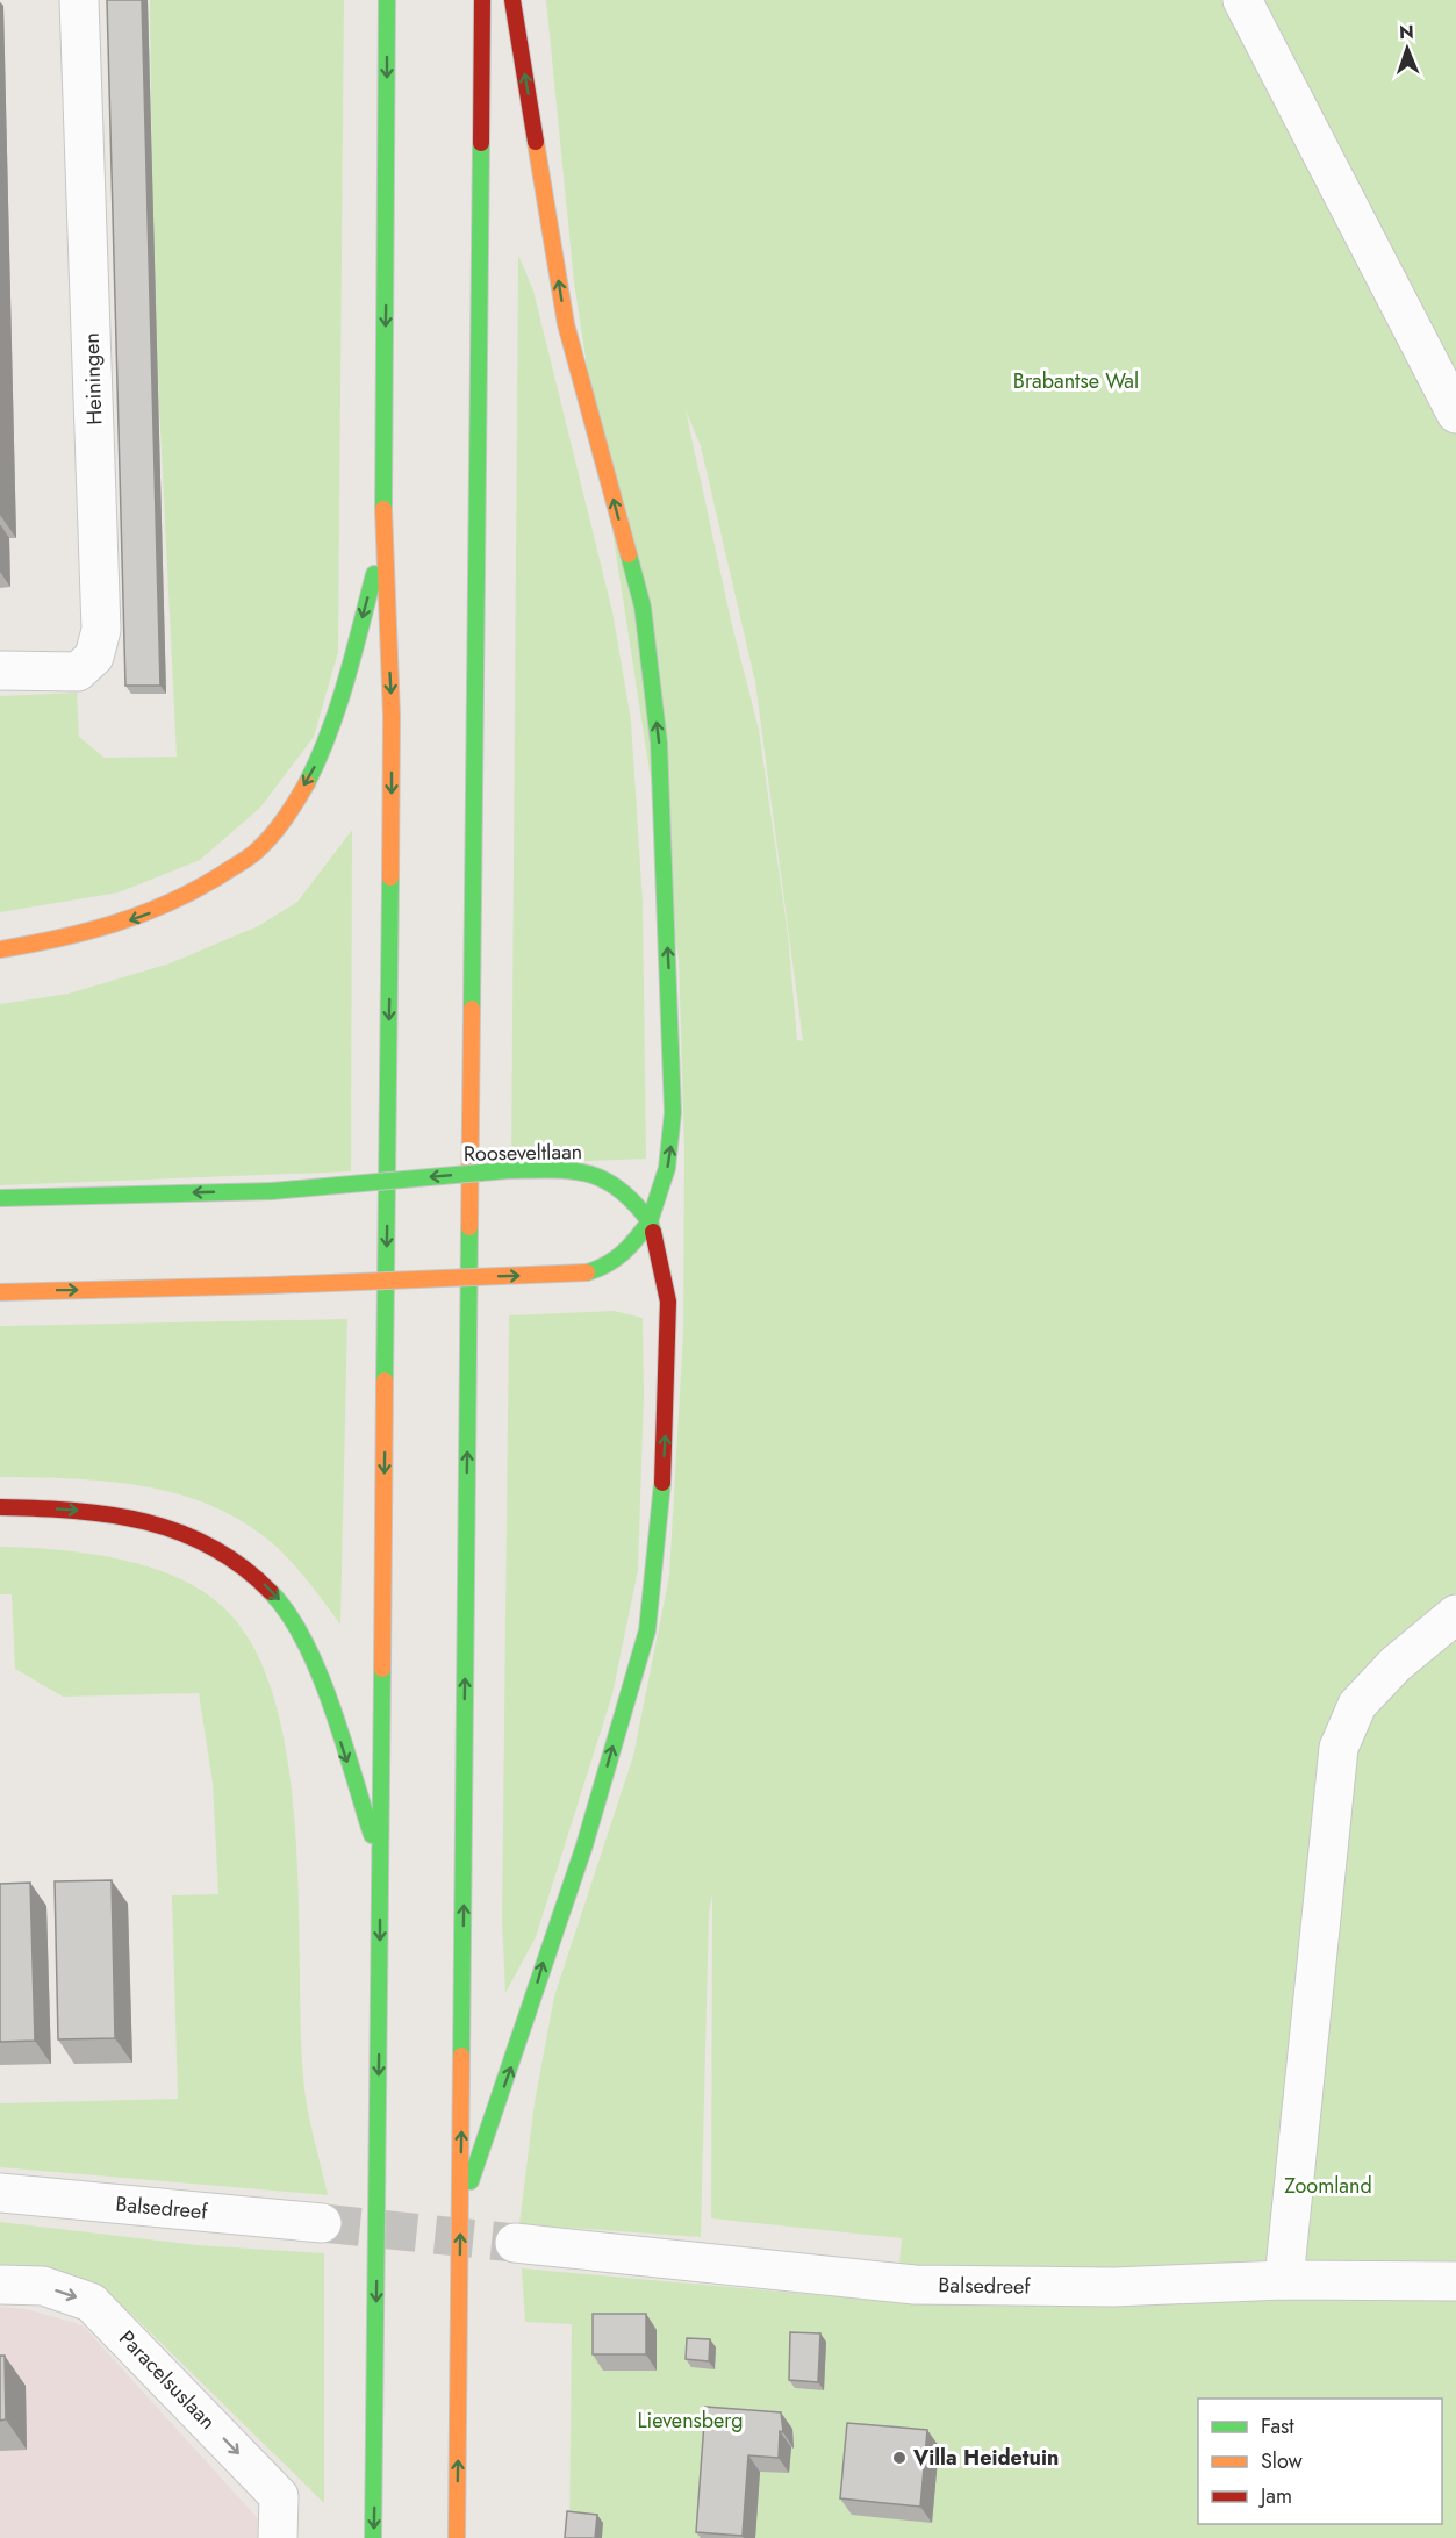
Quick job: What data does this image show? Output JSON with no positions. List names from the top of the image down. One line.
{"streets":{"main road":["Rooseveltlaan"],"street":["Heiningen","Balsedreef","Paracelsuslaan"]},"one_way":["Paracelsuslaan"],"parks":["Brabantse Wal","Zoomland","Lievensberg"],"places":["Villa Heidetuin"],"legend":["Fast","Slow","Jam"],"north":"top"}
